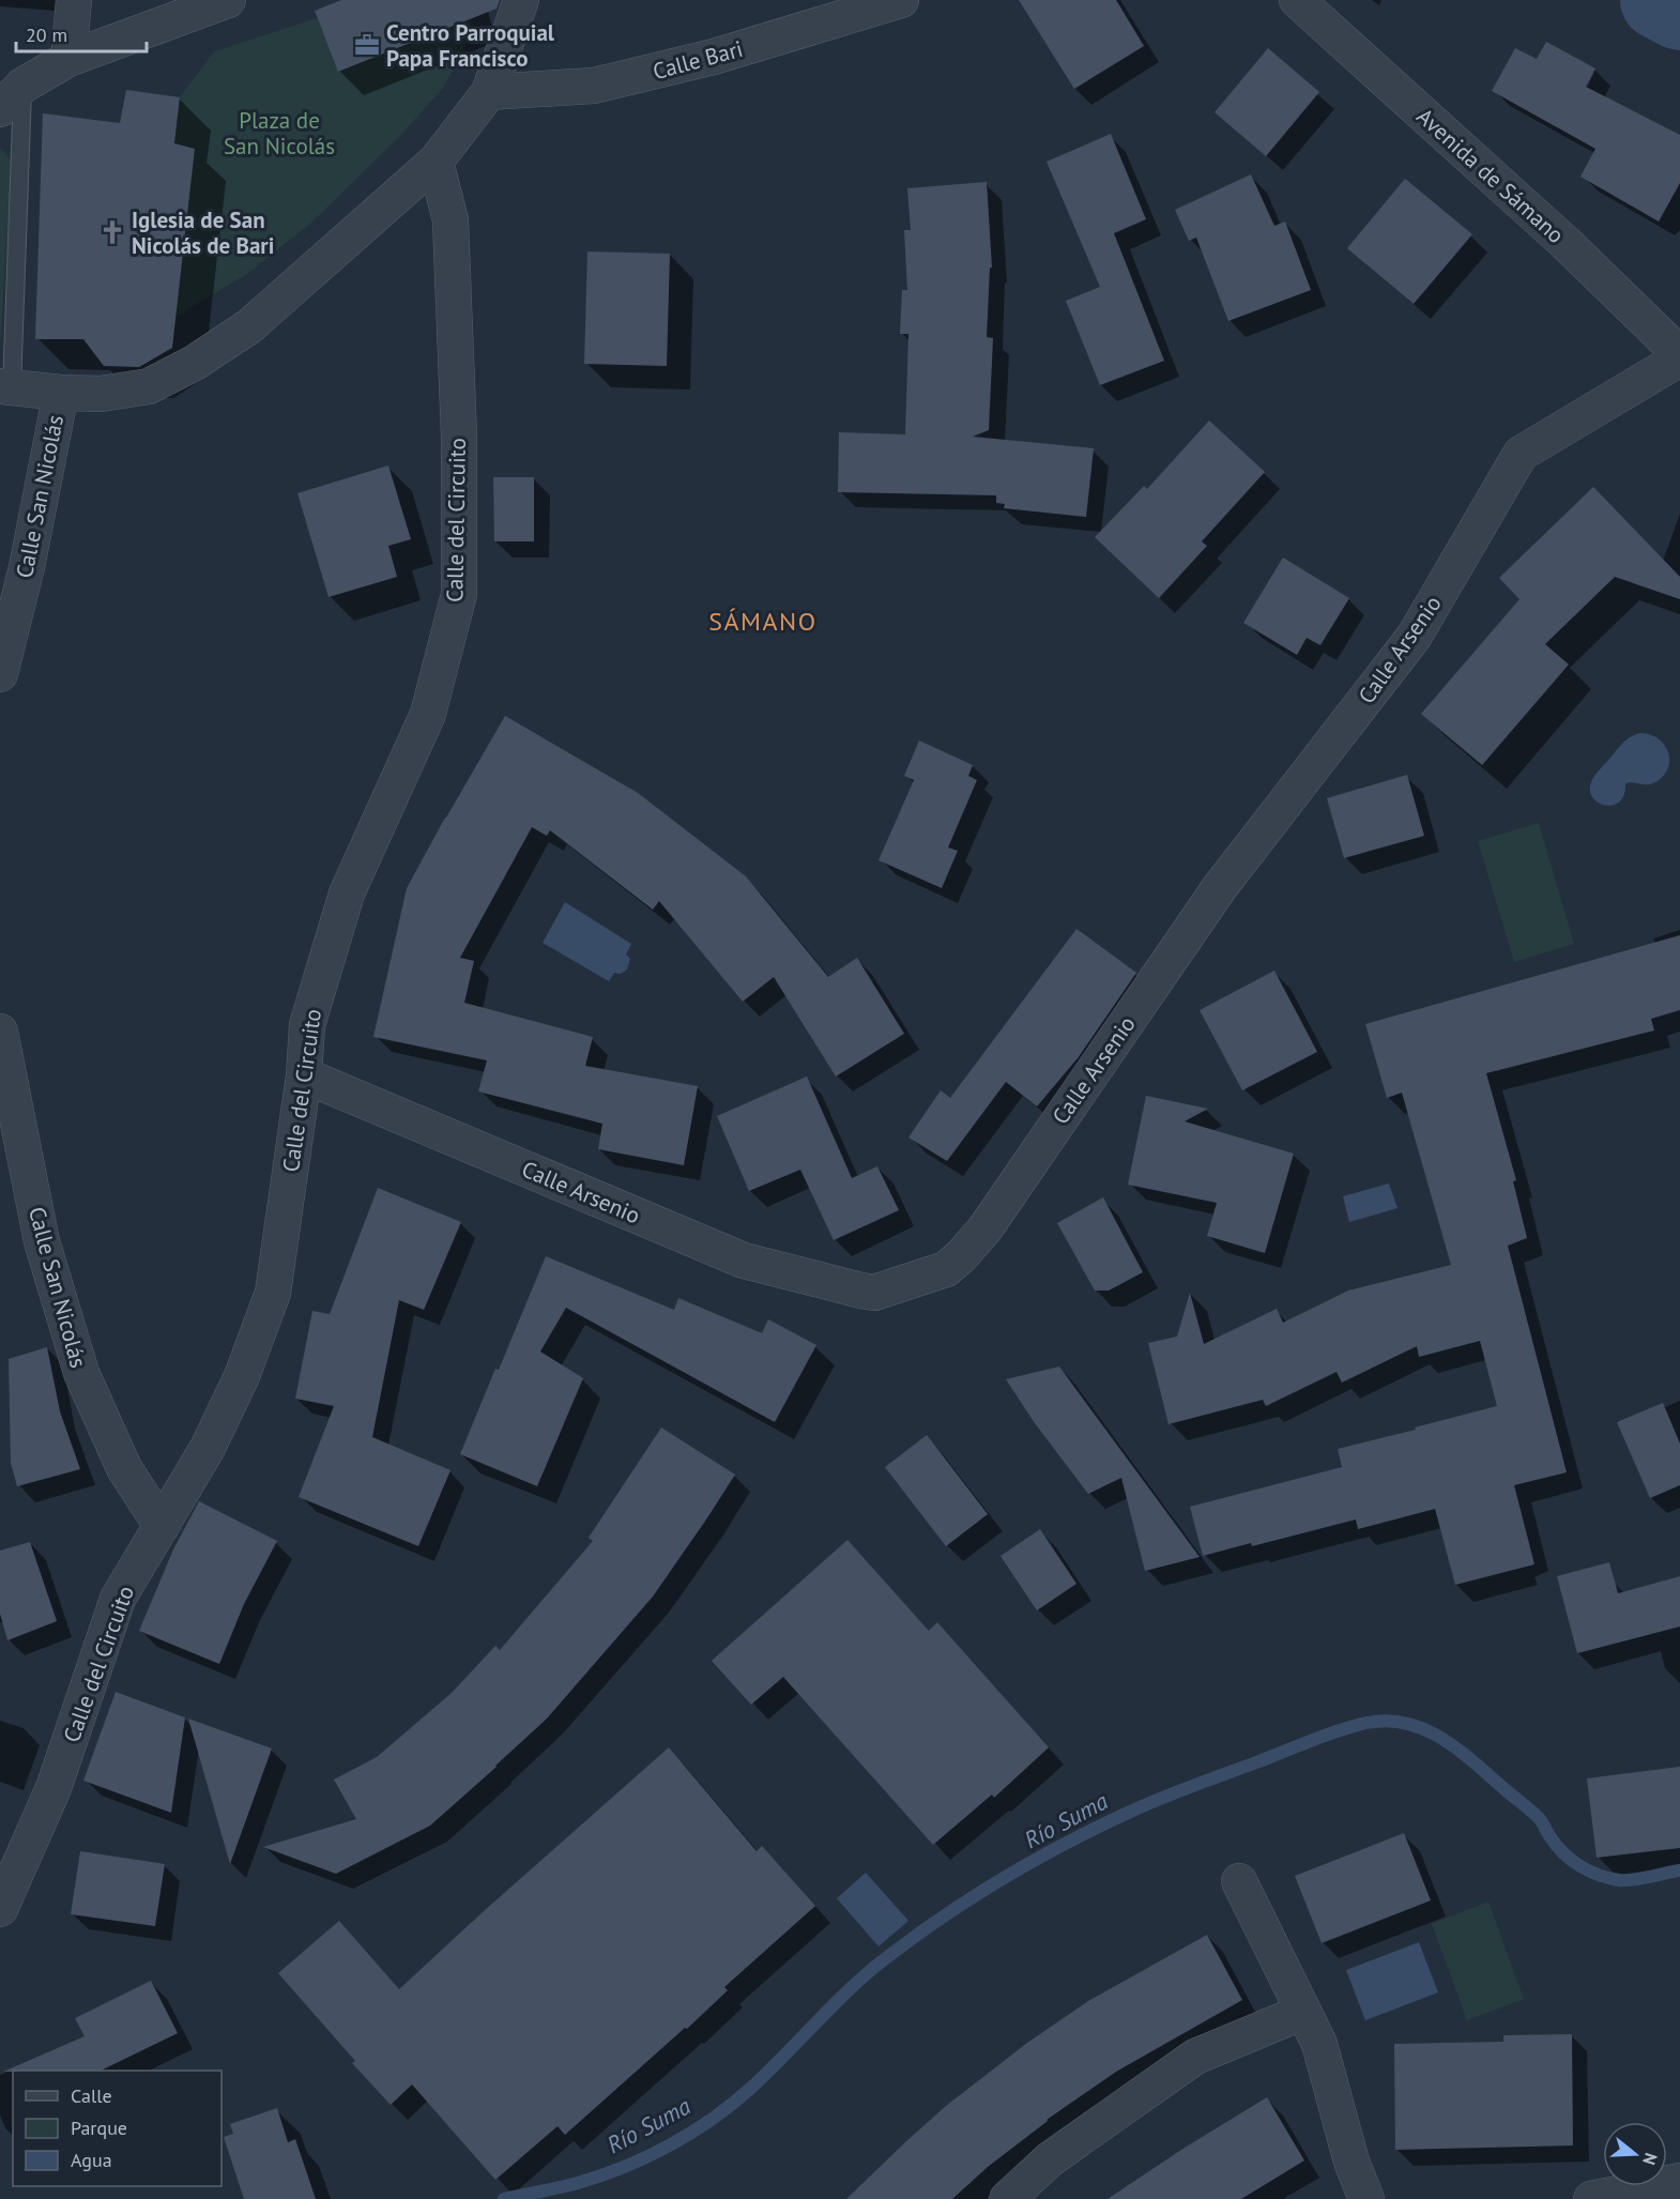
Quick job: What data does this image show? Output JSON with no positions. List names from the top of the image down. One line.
{"streets":{"street":["Calle Bari","Avenida de Sámano","Calle San Nicolás","Calle del Circuito","Calle Arsenio"]},"crossings":[["Avenida de Sámano","Calle Arsenio"],["Calle San Nicolás","Calle del Circuito"],["Calle del Circuito","Calle Arsenio"]],"districts":["SÁMANO"],"water":["Río Suma"],"parks":["Plaza de San Nicolás"],"places":{"office":["Centro Parroquial Papa Francisco"],"church":["Iglesia de San Nicolás de Bari"]},"legend":["Calle","Parque","Agua"],"scale_bar":"20 m","north":"right"}
